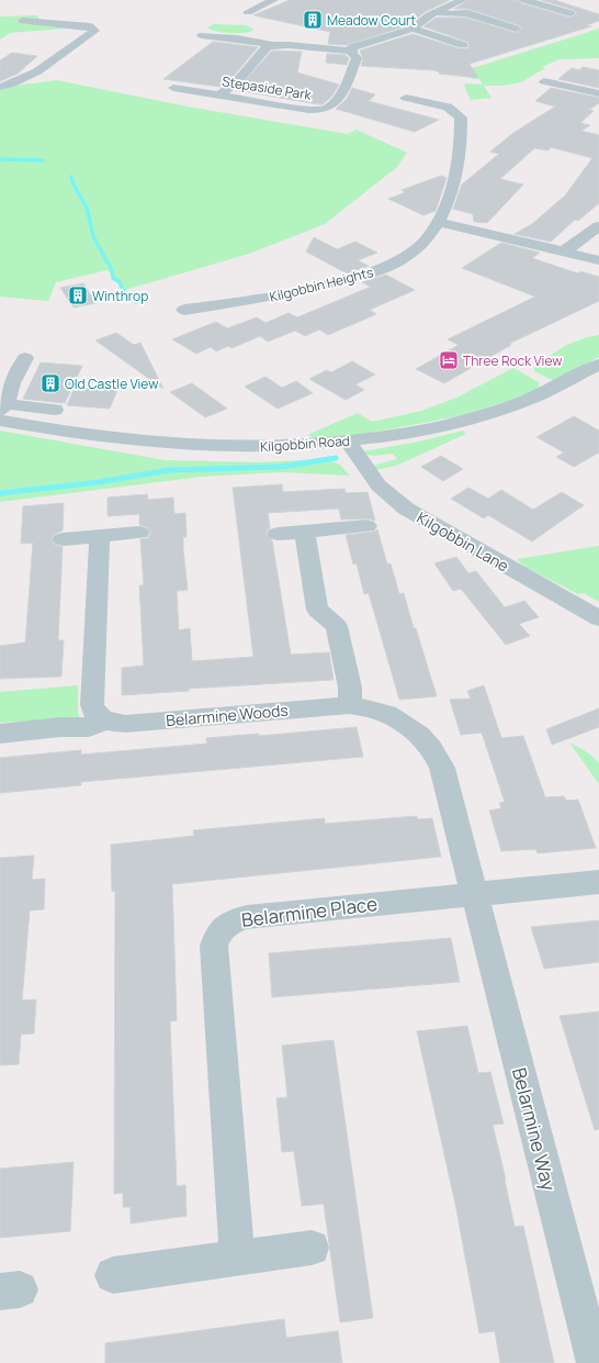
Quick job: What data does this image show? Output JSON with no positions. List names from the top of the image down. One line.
{"streets":{"street":["Stepaside Park","Kilgobbin Heights","Kilgobbin Road","Kilgobbin Lane","Belarmine Woods","Belarmine Place","Belarmine Way"]},"crossings":[["Kilgobbin Road","Kilgobbin Lane"],["Belarmine Woods","Belarmine Place"],["Belarmine Woods","Belarmine Way"],["Belarmine Place","Belarmine Way"]],"places":{"building":["Meadow Court","Winthrop","Old Castle View"],"hotel":["Three Rock View"]}}
